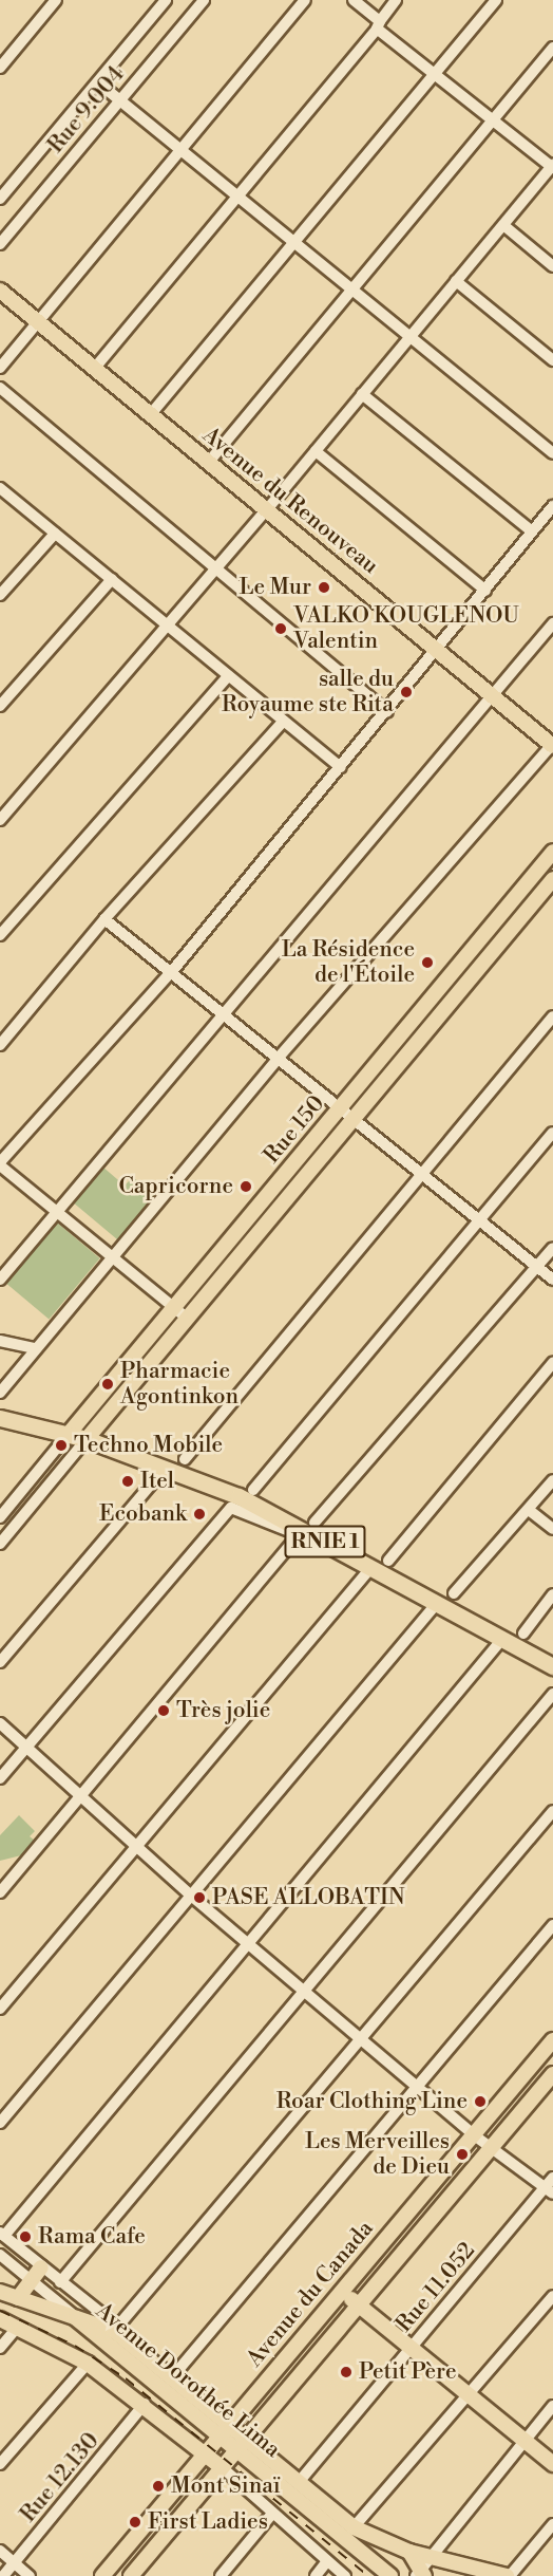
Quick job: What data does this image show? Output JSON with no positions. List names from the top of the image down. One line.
{"streets":{"highway":["RNIE 1"],"main road":["Avenue du Renouveau","Rue 150","Avenue du Canada","Avenue Dorothée Lima"],"street":["Rue 9.004","Rue 11.052","Rue 12.130"]},"crossings":[["Rue 150","RNIE 1"],["Rue 11.052","Avenue Dorothée Lima"],["Avenue du Canada","Avenue Dorothée Lima"]],"places":["Le Mur","VALKO KOUGLENOU Valentin","salle du Royaume ste Rita","La Résidence de l'Étoile","Capricorne","Pharmacie Agontinkon","Techno Mobile","Itel","Ecobank","Très jolie","PASE ALLOBATIN","Roar Clothing Line","Les Merveilles de Dieu","Rama Cafe","Petit Père","Mont Sinaï","First Ladies"]}
